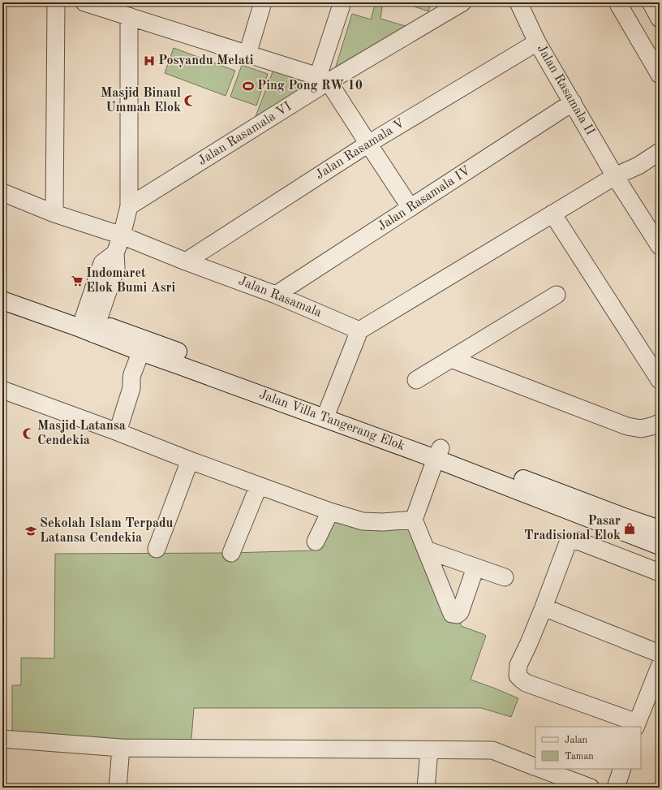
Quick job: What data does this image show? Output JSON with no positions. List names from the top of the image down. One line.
{"streets":{"street":["Jalan Rasamala II","Jalan Rasamala VI","Jalan Rasamala V","Jalan Rasamala IV","Jalan Rasamala","Jalan Villa Tangerang Elok"]},"crossings":[["Jalan Rasamala II","Jalan Rasamala V"],["Jalan Rasamala II","Jalan Rasamala IV"],["Jalan Rasamala V","Jalan Rasamala"],["Jalan Rasamala IV","Jalan Rasamala"]],"places":{"hospital":["Posyandu Melati"],"sports":["Ping Pong RW 10"],"mosque":["Masjid Binaul Ummah Elok","Masjid Latansa Cendekia"],"supermarket":["Indomaret Elok Bumi Asri"],"shop":["Pasar Tradisional Elok"],"school or university":["Sekolah Islam Terpadu Latansa Cendekia"]},"legend":["Jalan","Taman"]}
